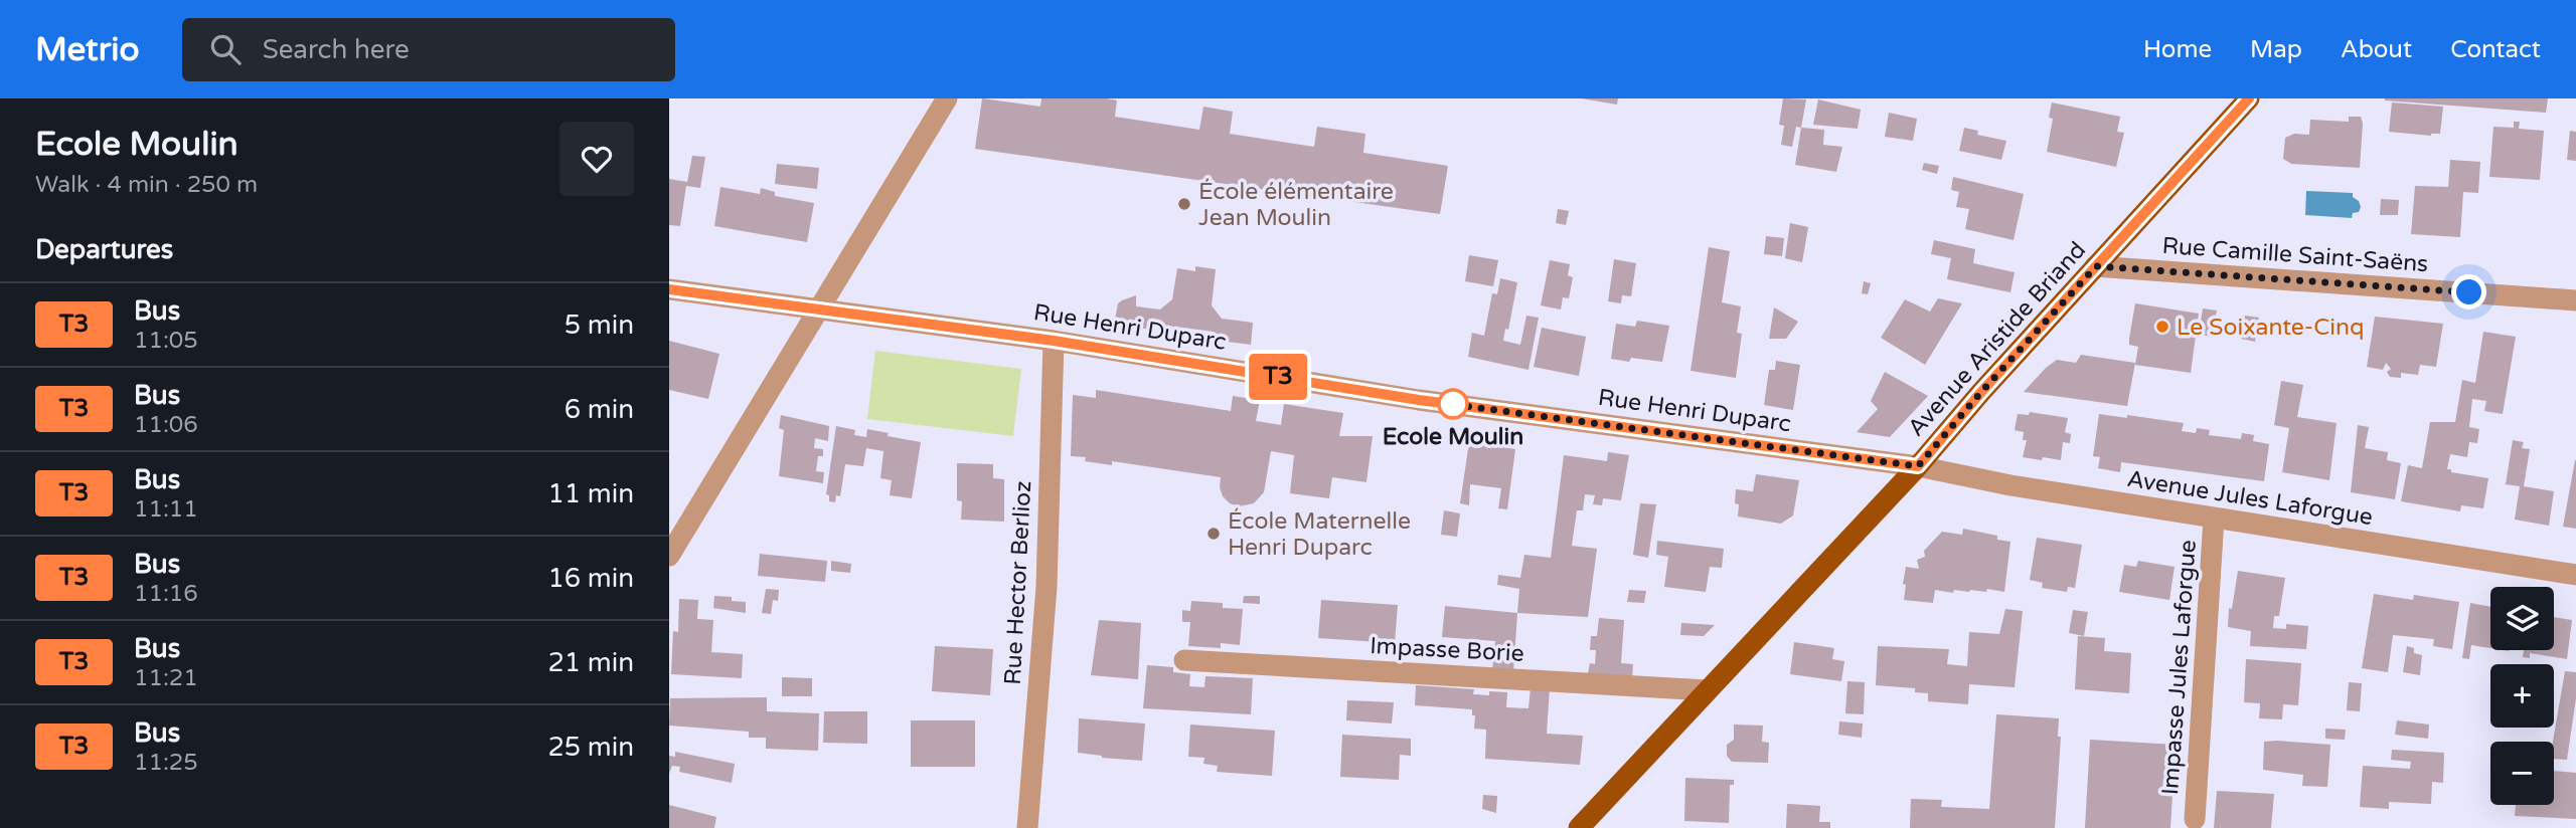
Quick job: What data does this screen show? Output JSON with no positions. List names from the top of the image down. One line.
{"streets":{"main road":["Avenue Aristide Briand"],"street":["Rue Camille Saint-Saëns","Rue Henri Duparc","Avenue Jules Laforgue","Rue Hector Berlioz","Impasse Borie","Impasse Jules Laforgue"]},"crossings":[["Rue Camille Saint-Saëns","Avenue Aristide Briand"],["Rue Henri Duparc","Avenue Aristide Briand"],["Rue Henri Duparc","Avenue Jules Laforgue"],["Rue Henri Duparc","Rue Hector Berlioz"],["Avenue Aristide Briand","Avenue Jules Laforgue"],["Avenue Aristide Briand","Impasse Borie"],["Avenue Jules Laforgue","Impasse Jules Laforgue"]],"places":["École élémentaire Jean Moulin","Le Soixante-Cinq","Ecole Moulin","École Maternelle Henri Duparc"],"lines":["bus line T3"],"page":{"header":"Metrio","search":"Search here","nav":["Home","Map","About","Contact"],"heading":[["Ecole Moulin","Walk · 4 min · 250 m"],"Departures"],"on_map":"T3","list":[{"mark":"T3","name":"Bus","note":"11:05","value":"5 min"},{"mark":"T3","name":"Bus","note":"11:06","value":"6 min"},{"mark":"T3","name":"Bus","note":"11:11","value":"11 min"},{"mark":"T3","name":"Bus","note":"11:16","value":"16 min"},{"mark":"T3","name":"Bus","note":"11:21","value":"21 min"},{"mark":"T3","name":"Bus","note":"11:25","value":"25 min"}],"map_buttons":["+","−"]}}
